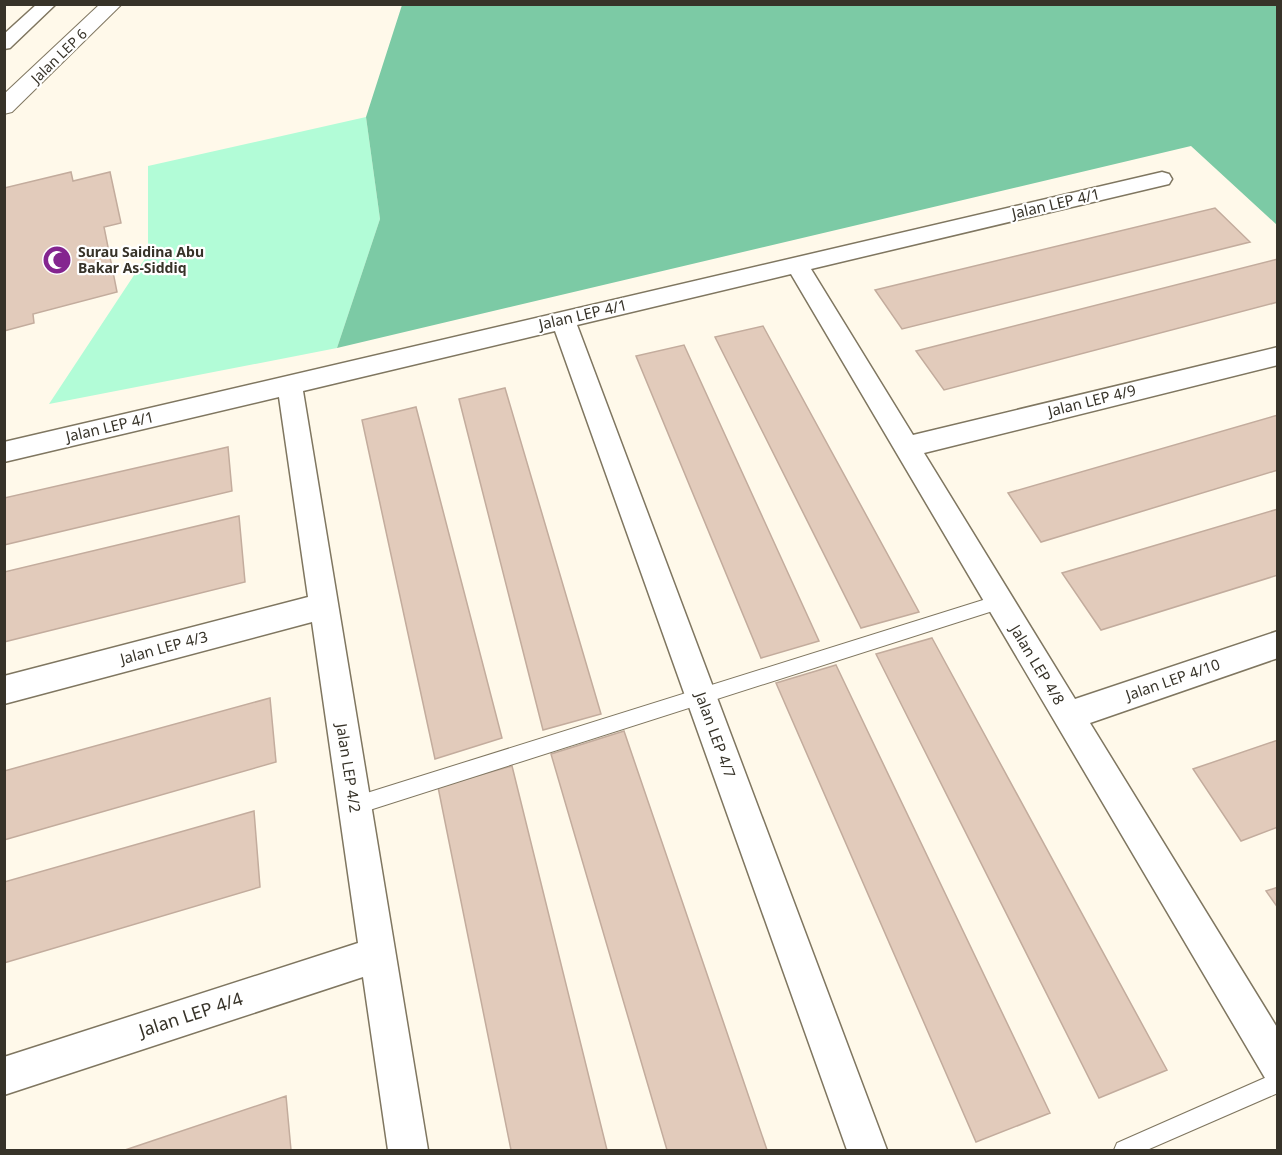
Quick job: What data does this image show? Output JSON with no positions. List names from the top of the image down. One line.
{"streets":{"street":["Jalan LEP 6","Jalan LEP 4/1","Jalan LEP 4/9","Jalan LEP 4/3","Jalan LEP 4/8","Jalan LEP 4/10","Jalan LEP 4/7","Jalan LEP 4/2","Jalan LEP 4/4"]},"crossings":[["Jalan LEP 4/1","Jalan LEP 4/8"],["Jalan LEP 4/1","Jalan LEP 4/7"],["Jalan LEP 4/1","Jalan LEP 4/2"],["Jalan LEP 4/9","Jalan LEP 4/8"],["Jalan LEP 4/3","Jalan LEP 4/2"],["Jalan LEP 4/8","Jalan LEP 4/10"],["Jalan LEP 4/2","Jalan LEP 4/4"]],"places":{"mosque":["Surau Saidina Abu Bakar As-Siddiq"]}}
